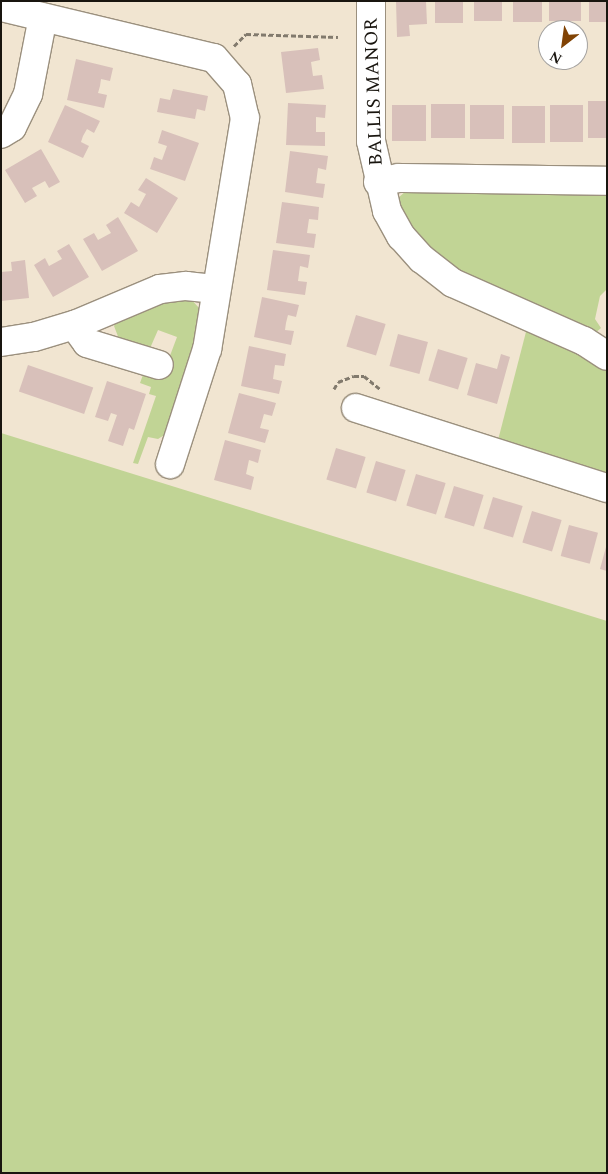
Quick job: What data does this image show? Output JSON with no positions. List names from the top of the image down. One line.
{"streets":{"street":["BALLIS MANOR"]},"north":"bottom left"}
